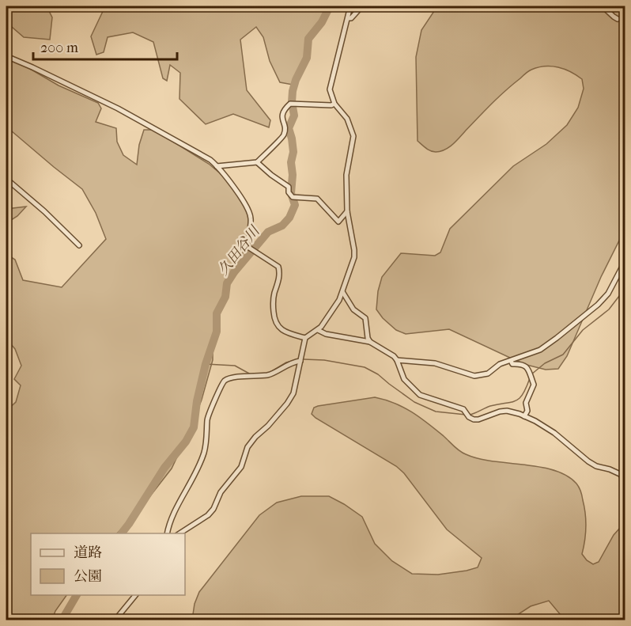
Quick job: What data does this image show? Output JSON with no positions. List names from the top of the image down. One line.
{"water":["久田谷川"],"legend":["道路","公園"],"scale_bar":"200 m"}
